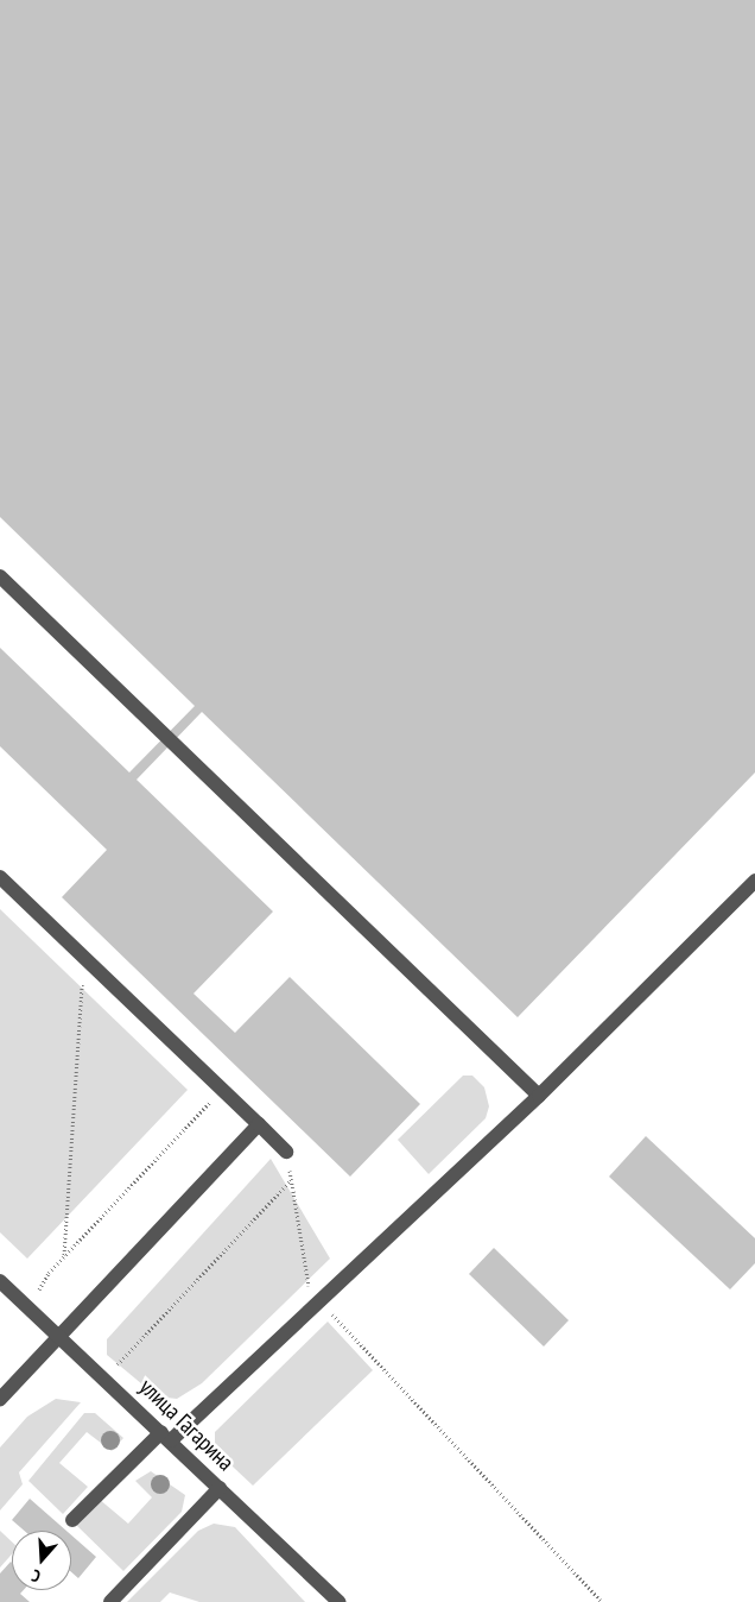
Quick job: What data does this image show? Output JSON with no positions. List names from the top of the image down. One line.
{"streets":{"street":["улица Гагарина"]},"north":"bottom"}
